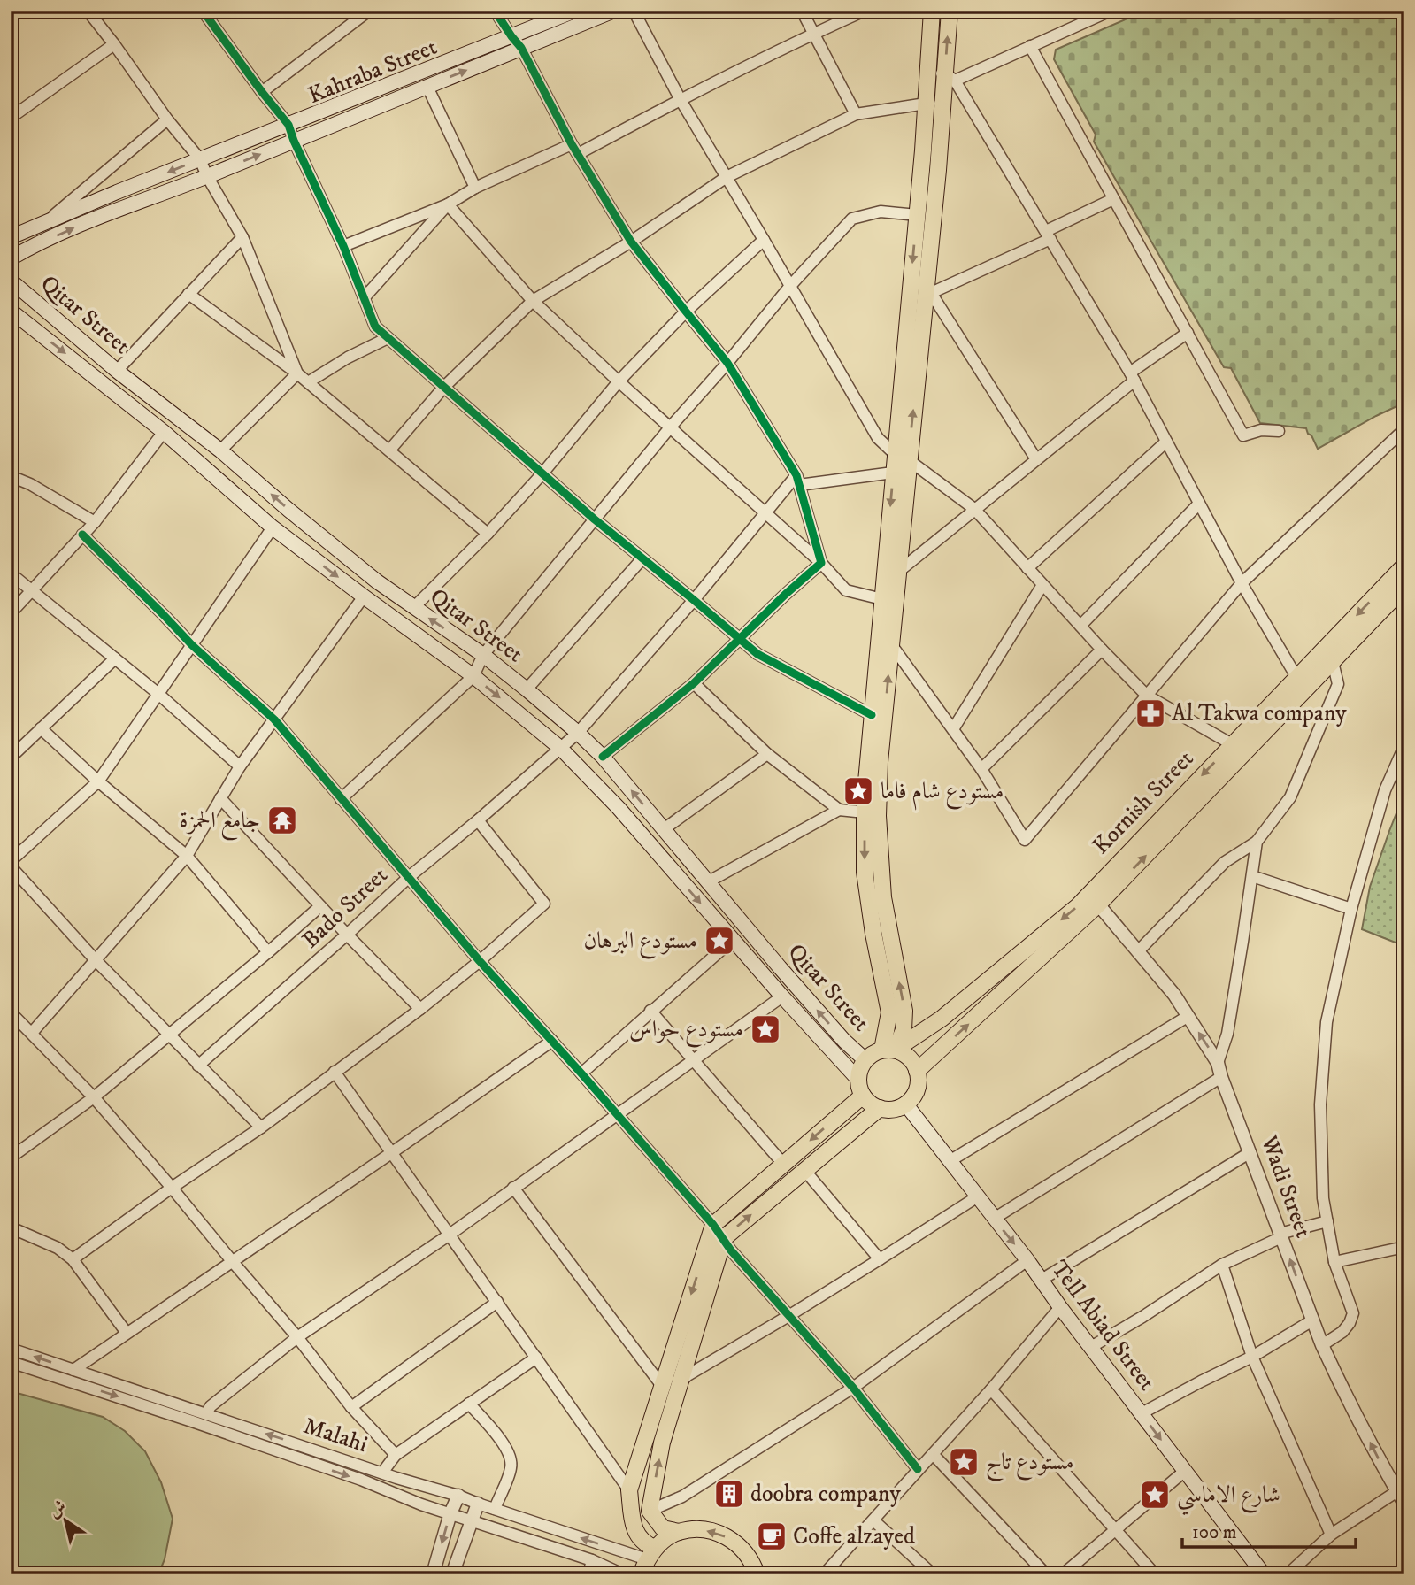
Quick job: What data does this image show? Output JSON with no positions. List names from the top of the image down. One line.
{"streets":{"main road":["Kahraba Street","Qitar Street","Kornish Street","Tell Abiad Street"],"street":["Bado Street","Wadi Street","Malahi"]},"crossings":[["Qitar Street","Kornish Street"],["Qitar Street","Bado Street"],["Qitar Street","Tell Abiad Street"],["Kornish Street","Wadi Street"],["Kornish Street","Tell Abiad Street"]],"places":{"pharmacy":["Al Takwa company"],"place":["مستودع شام فاما","مستودع البرهان","مستودع حواس","مستودع تاج","شارع الاماسي"],"temple":["جامع الحمزة"],"building":["doobra company"],"cafe":["Coffe alzayed"]},"scale_bar":"100 m","north":"top left"}
